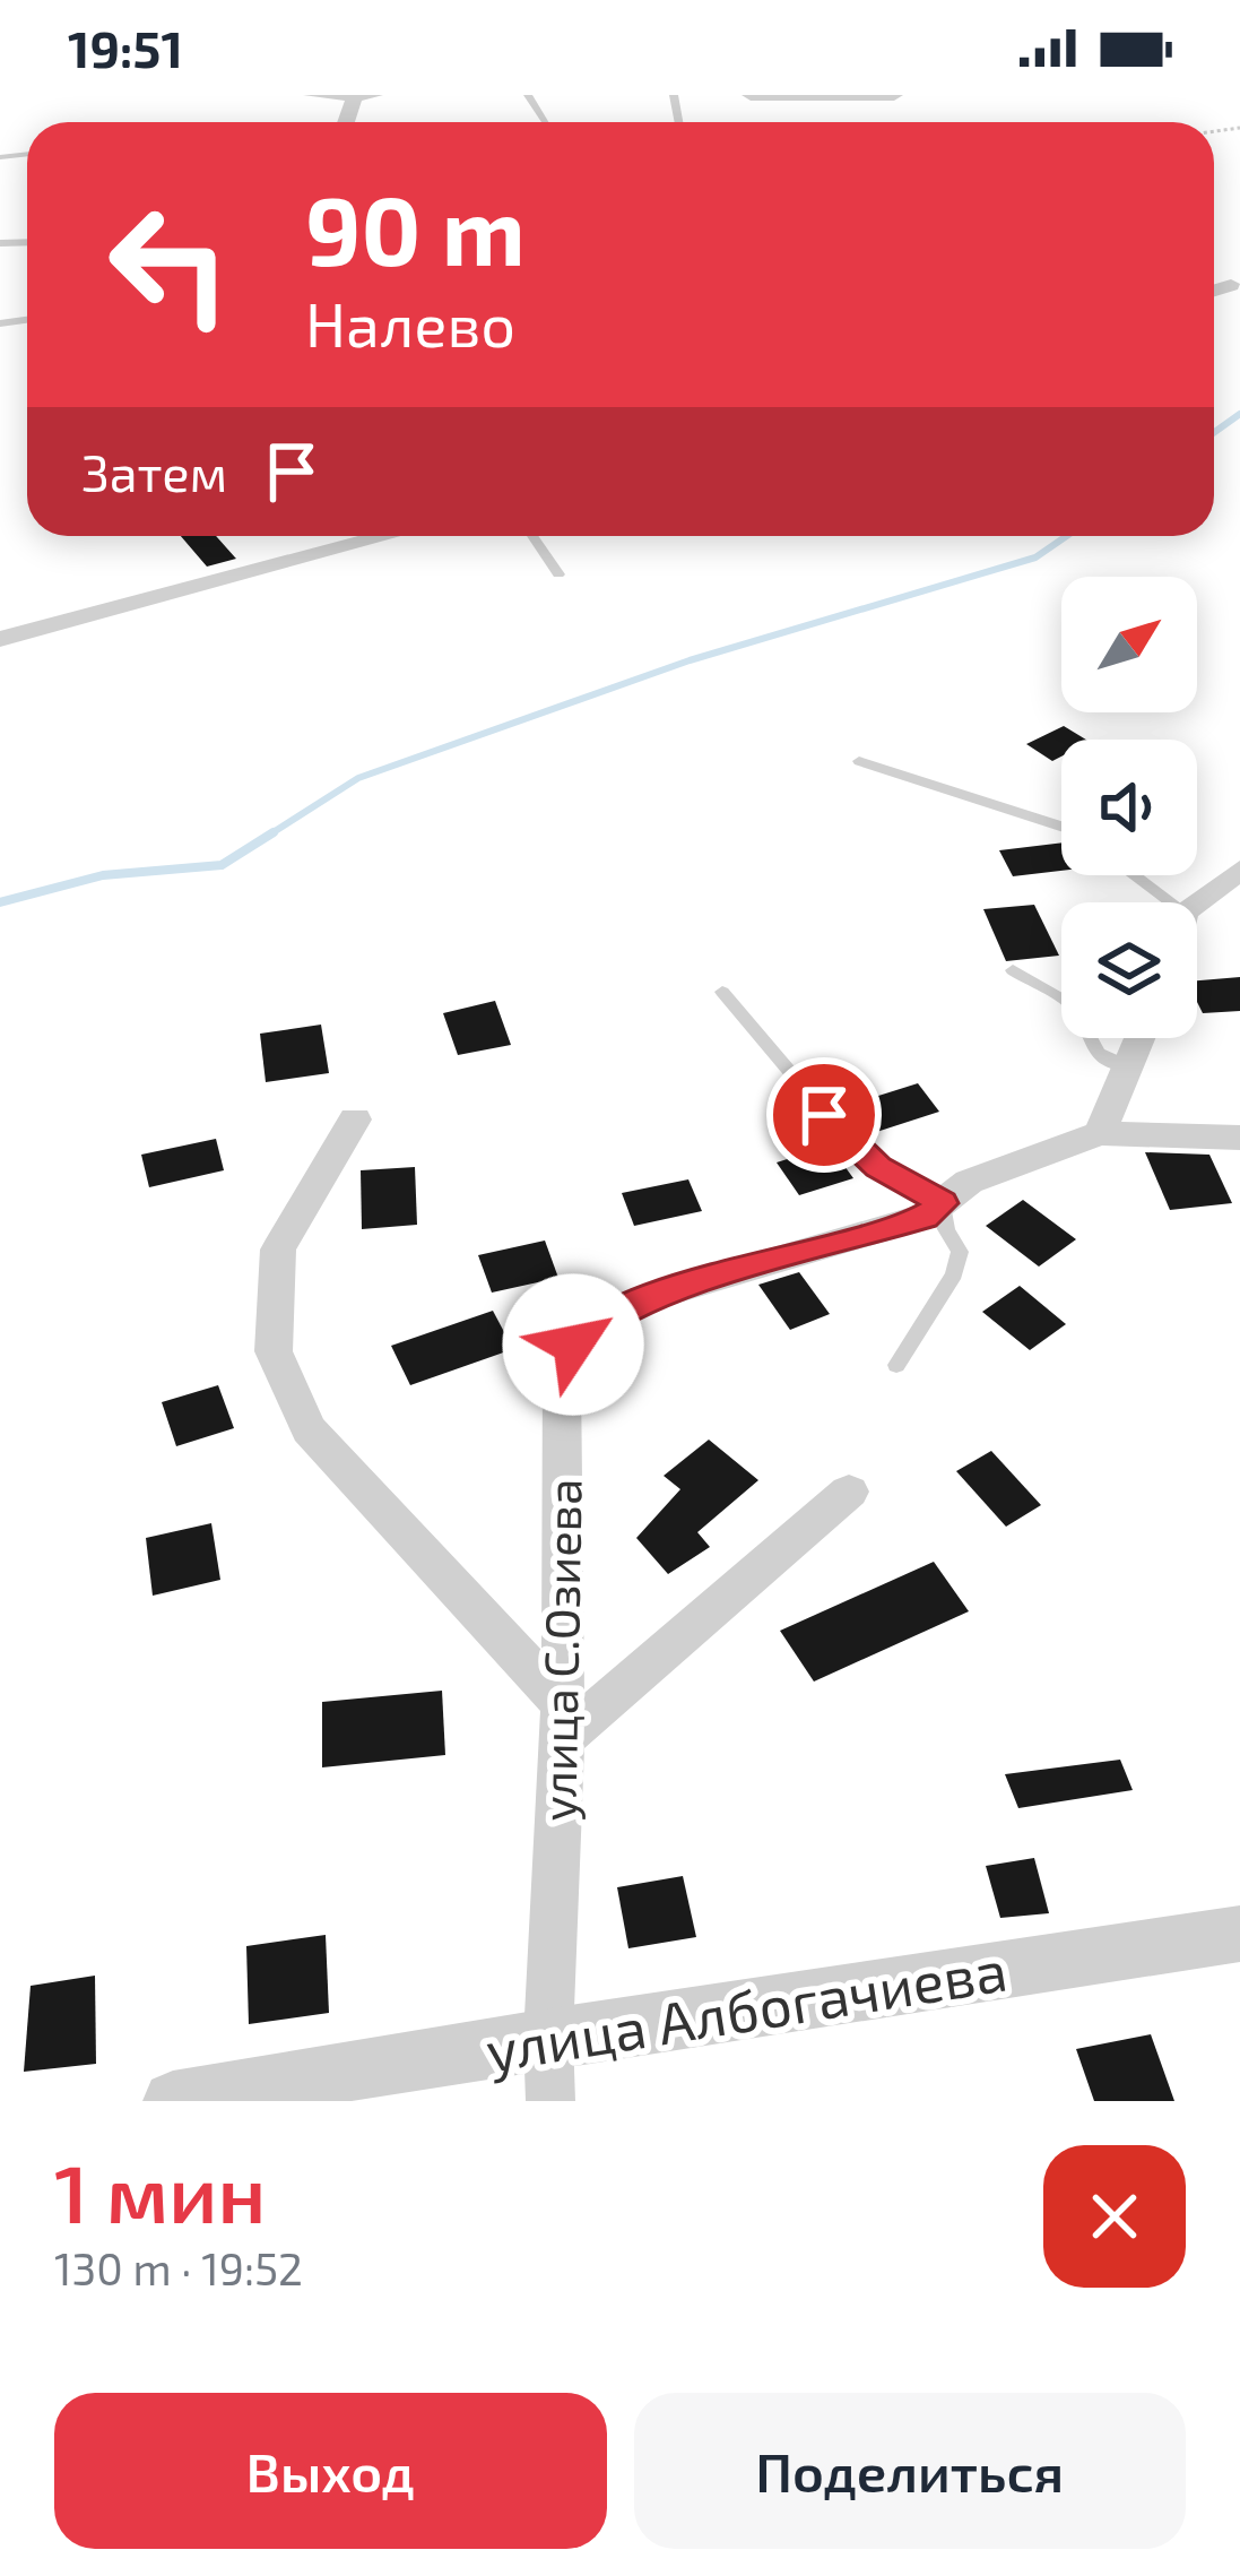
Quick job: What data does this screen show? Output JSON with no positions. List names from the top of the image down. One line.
{"streets":{"street":["улица С.Озиева","улица Албогачиева"]},"crossings":[["улица С.Озиева","улица Албогачиева"]],"north":"top right","page":{"status":"19:51","turn":["90 m","Налево"],"then":"Затем","heading":["1 мин","130 m · 19:52"],"buttons":["Выход","Поделиться"]}}
